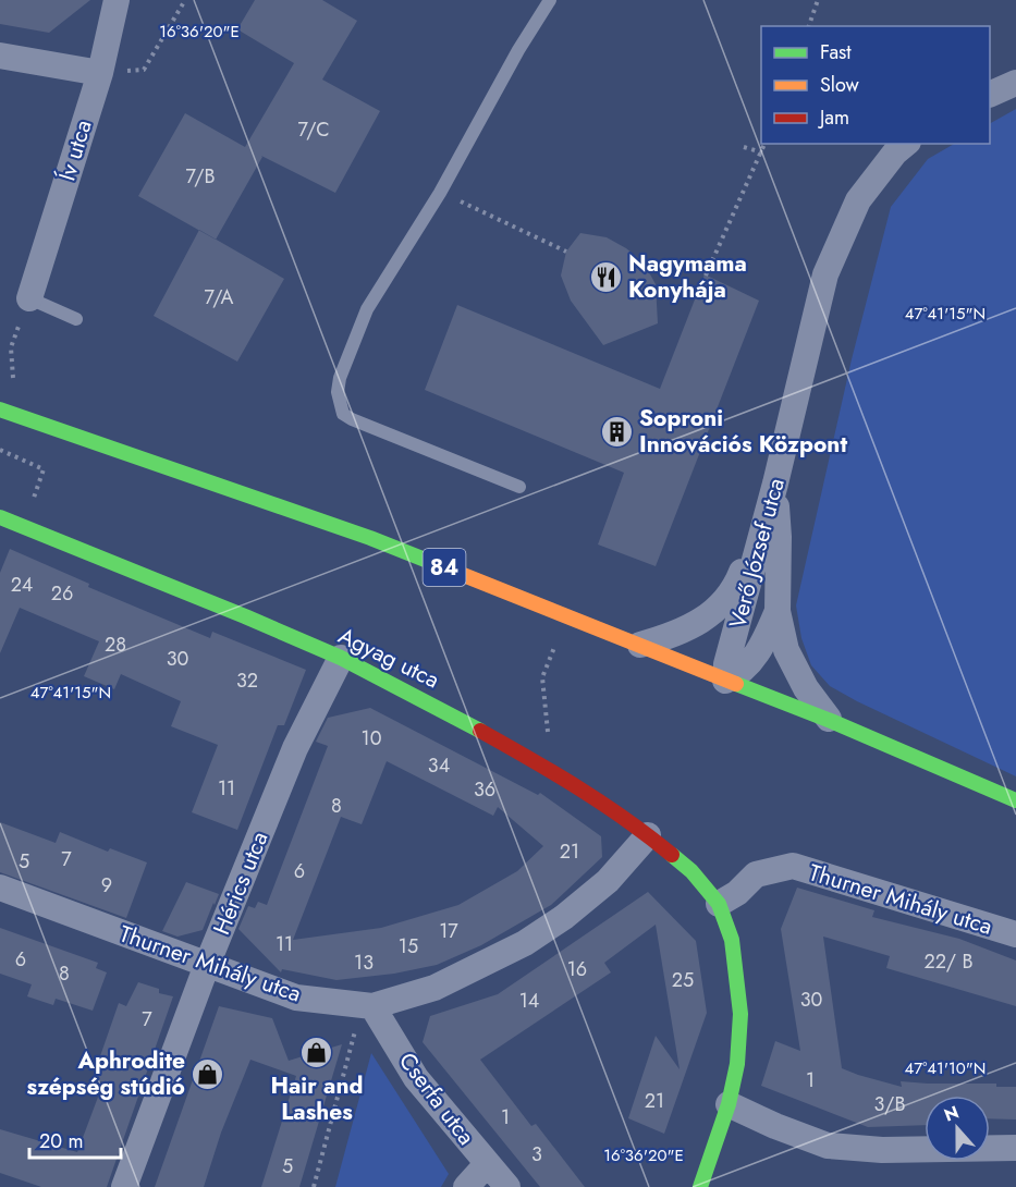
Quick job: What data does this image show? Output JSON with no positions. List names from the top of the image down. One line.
{"streets":{"street":["Ív utca","Verő József utca","84","Agyag utca","Hérics utca","Thurner Mihály utca","Cserfa utca"]},"crossings":[["Verő József utca","84"],["Agyag utca","Hérics utca"],["Agyag utca","Thurner Mihály utca"],["Hérics utca","Thurner Mihály utca"],["Thurner Mihály utca","Cserfa utca"]],"places":{"restaurant":["Nagymama Konyhája"],"building":["Soproni Innovációs Központ"],"shop":["Hair and Lashes","Aphrodite szépség stúdió"]},"house_numbers":["7/C","7/B","7/A","24","26","28","30","32","10","34","11","36","8","21","7","5","6","9","17","11","15","6","22/ B","13","16","8","25","30","14","7","1","21","3/B","1","3","5"],"legend":["Fast","Slow","Jam"],"scale_bar":"20 m","north":"top","coordinates":["16°36'20\"E","47°41'15\"N","47°41'10\"N"]}
